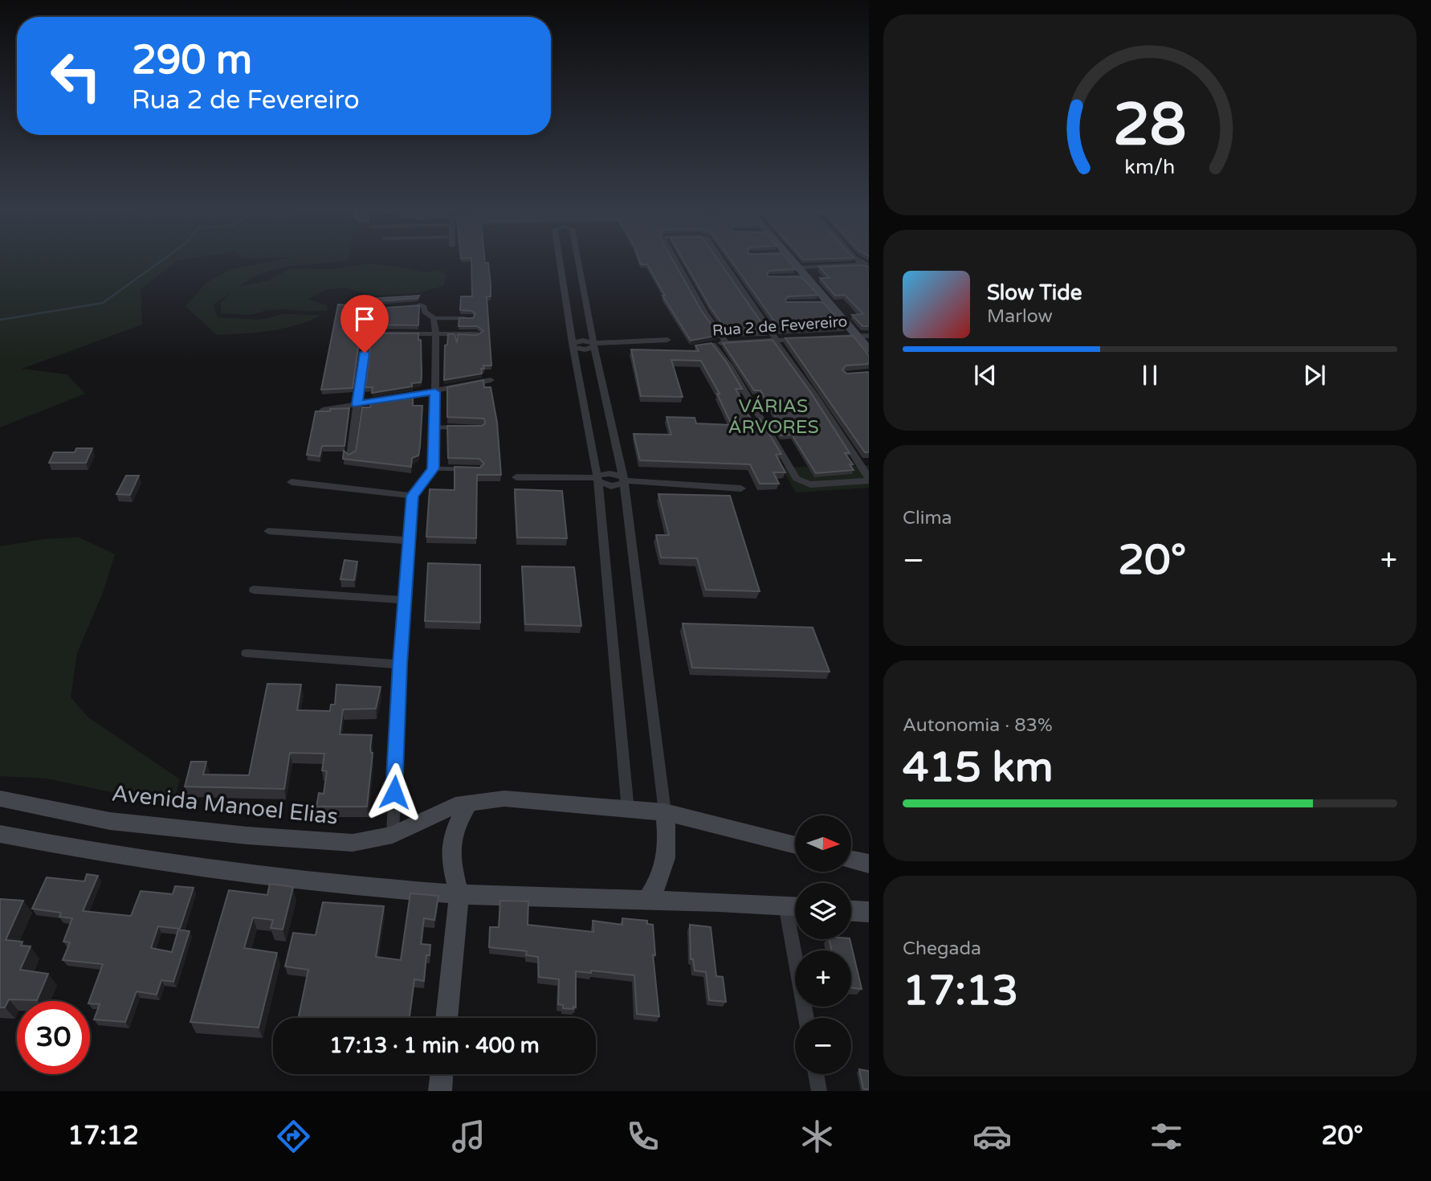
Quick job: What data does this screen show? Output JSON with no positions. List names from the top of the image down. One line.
{"streets":{"main road":["Avenida Manoel Elias"],"street":["Rua 2 de Fevereiro"]},"parks":["VÁRIAS ÁRVORES"],"north":"right","page":{"turn":["290 m","Rua 2 de Fevereiro"],"song":["Slow Tide","Marlow"],"tile":["Clima",["Autonomia · 83%","415 km"],["Chegada","17:13"]],"heat":["−","20°","+"],"map_buttons":["+","−"],"limit":"30","trip":"17:13 · 1 min · 400 m","tabs":["17:12","20°"],"gauge":["28","km/h"]}}
